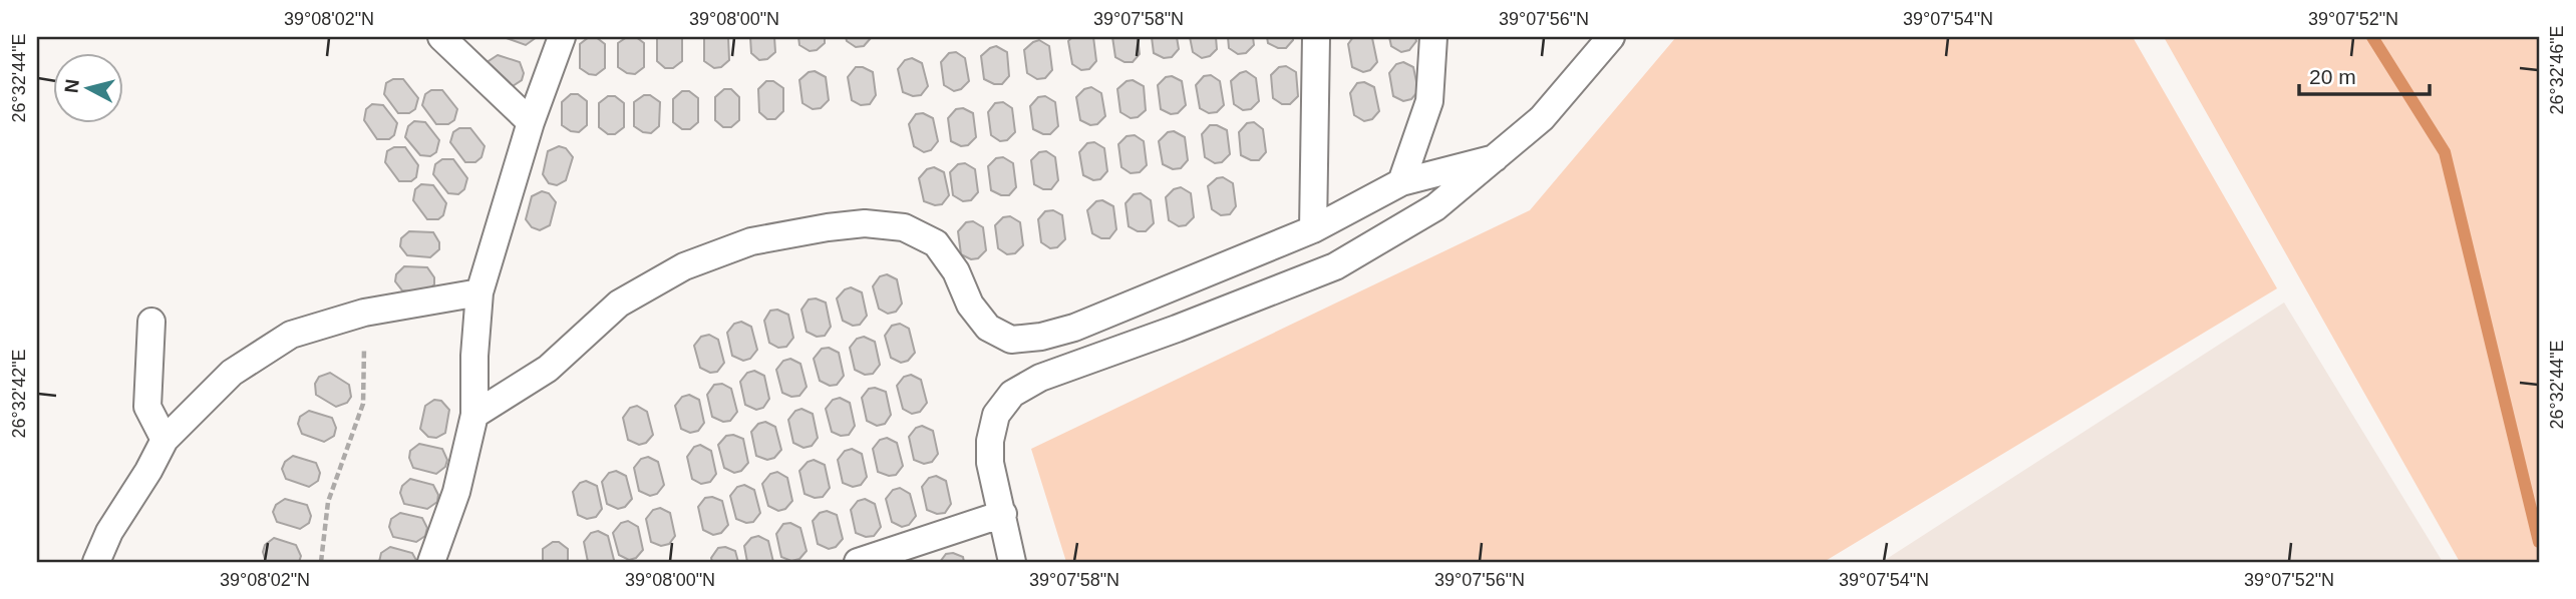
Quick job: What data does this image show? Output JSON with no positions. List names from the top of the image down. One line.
{"scale_bar":"20 m","north":"left","coordinates":["39°08'02\"N","39°08'00\"N","39°07'58\"N","39°07'56\"N","39°07'54\"N","39°07'52\"N","26°32'46\"E","26°32'44\"E","26°32'42\"E"]}
